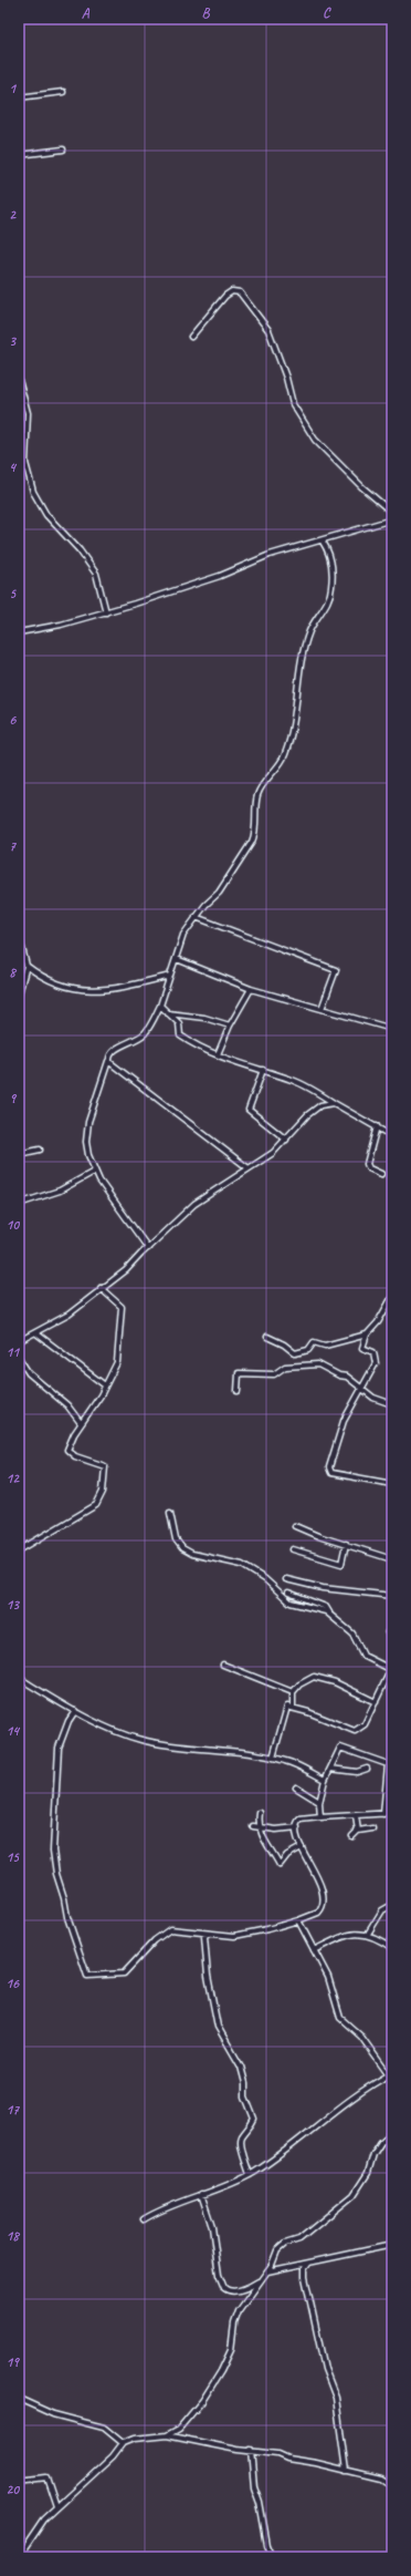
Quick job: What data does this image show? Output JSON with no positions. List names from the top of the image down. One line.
{"grid":{"columns":["A","B","C"],"rows":["1","2","3","4","5","6","7","8","9","10","11","12","13","14","15","16","17","18","19","20"]}}
